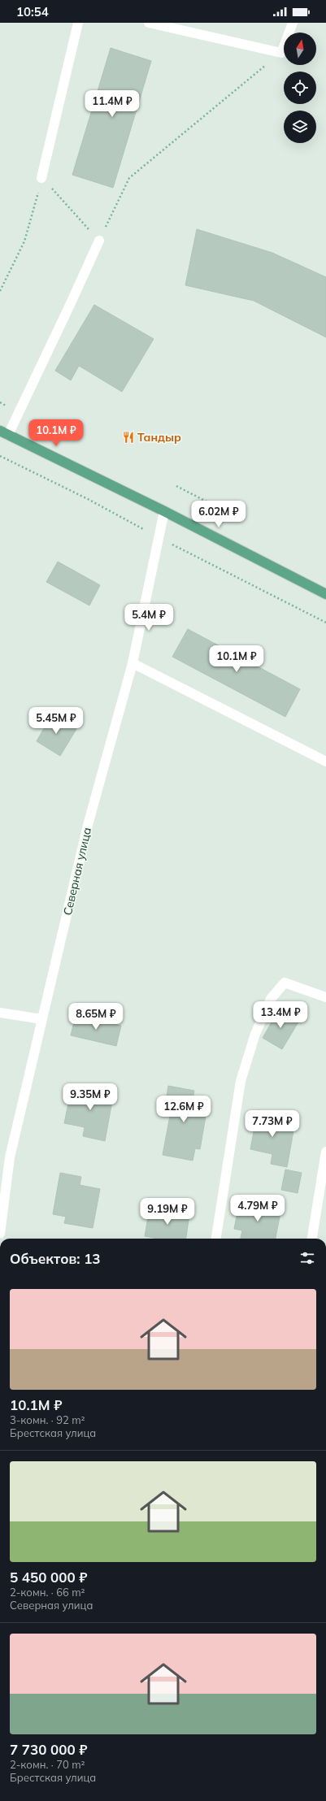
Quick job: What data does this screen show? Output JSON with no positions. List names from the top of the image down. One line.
{"streets":{"street":["Северная улица"]},"places":{"restaurant":["Тандыр"]},"north":"top","page":{"status":"10:54","price":["11.4M ₽","10.1M ₽","6.02M ₽","5.4M ₽","10.1M ₽","5.45M ₽","13.4M ₽","8.65M ₽","9.35M ₽","12.6M ₽","7.73M ₽","4.79M ₽","9.19M ₽"],"heading":"Объектов: 13","list":[{"name":"10.1M ₽","note":"3-комн. · 92 m² · Брестская улица"},{"name":"5 450 000 ₽","note":"2-комн. · 66 m² · Северная улица"},{"name":"7 730 000 ₽","note":"2-комн. · 70 m² · Брестская улица"}]}}
